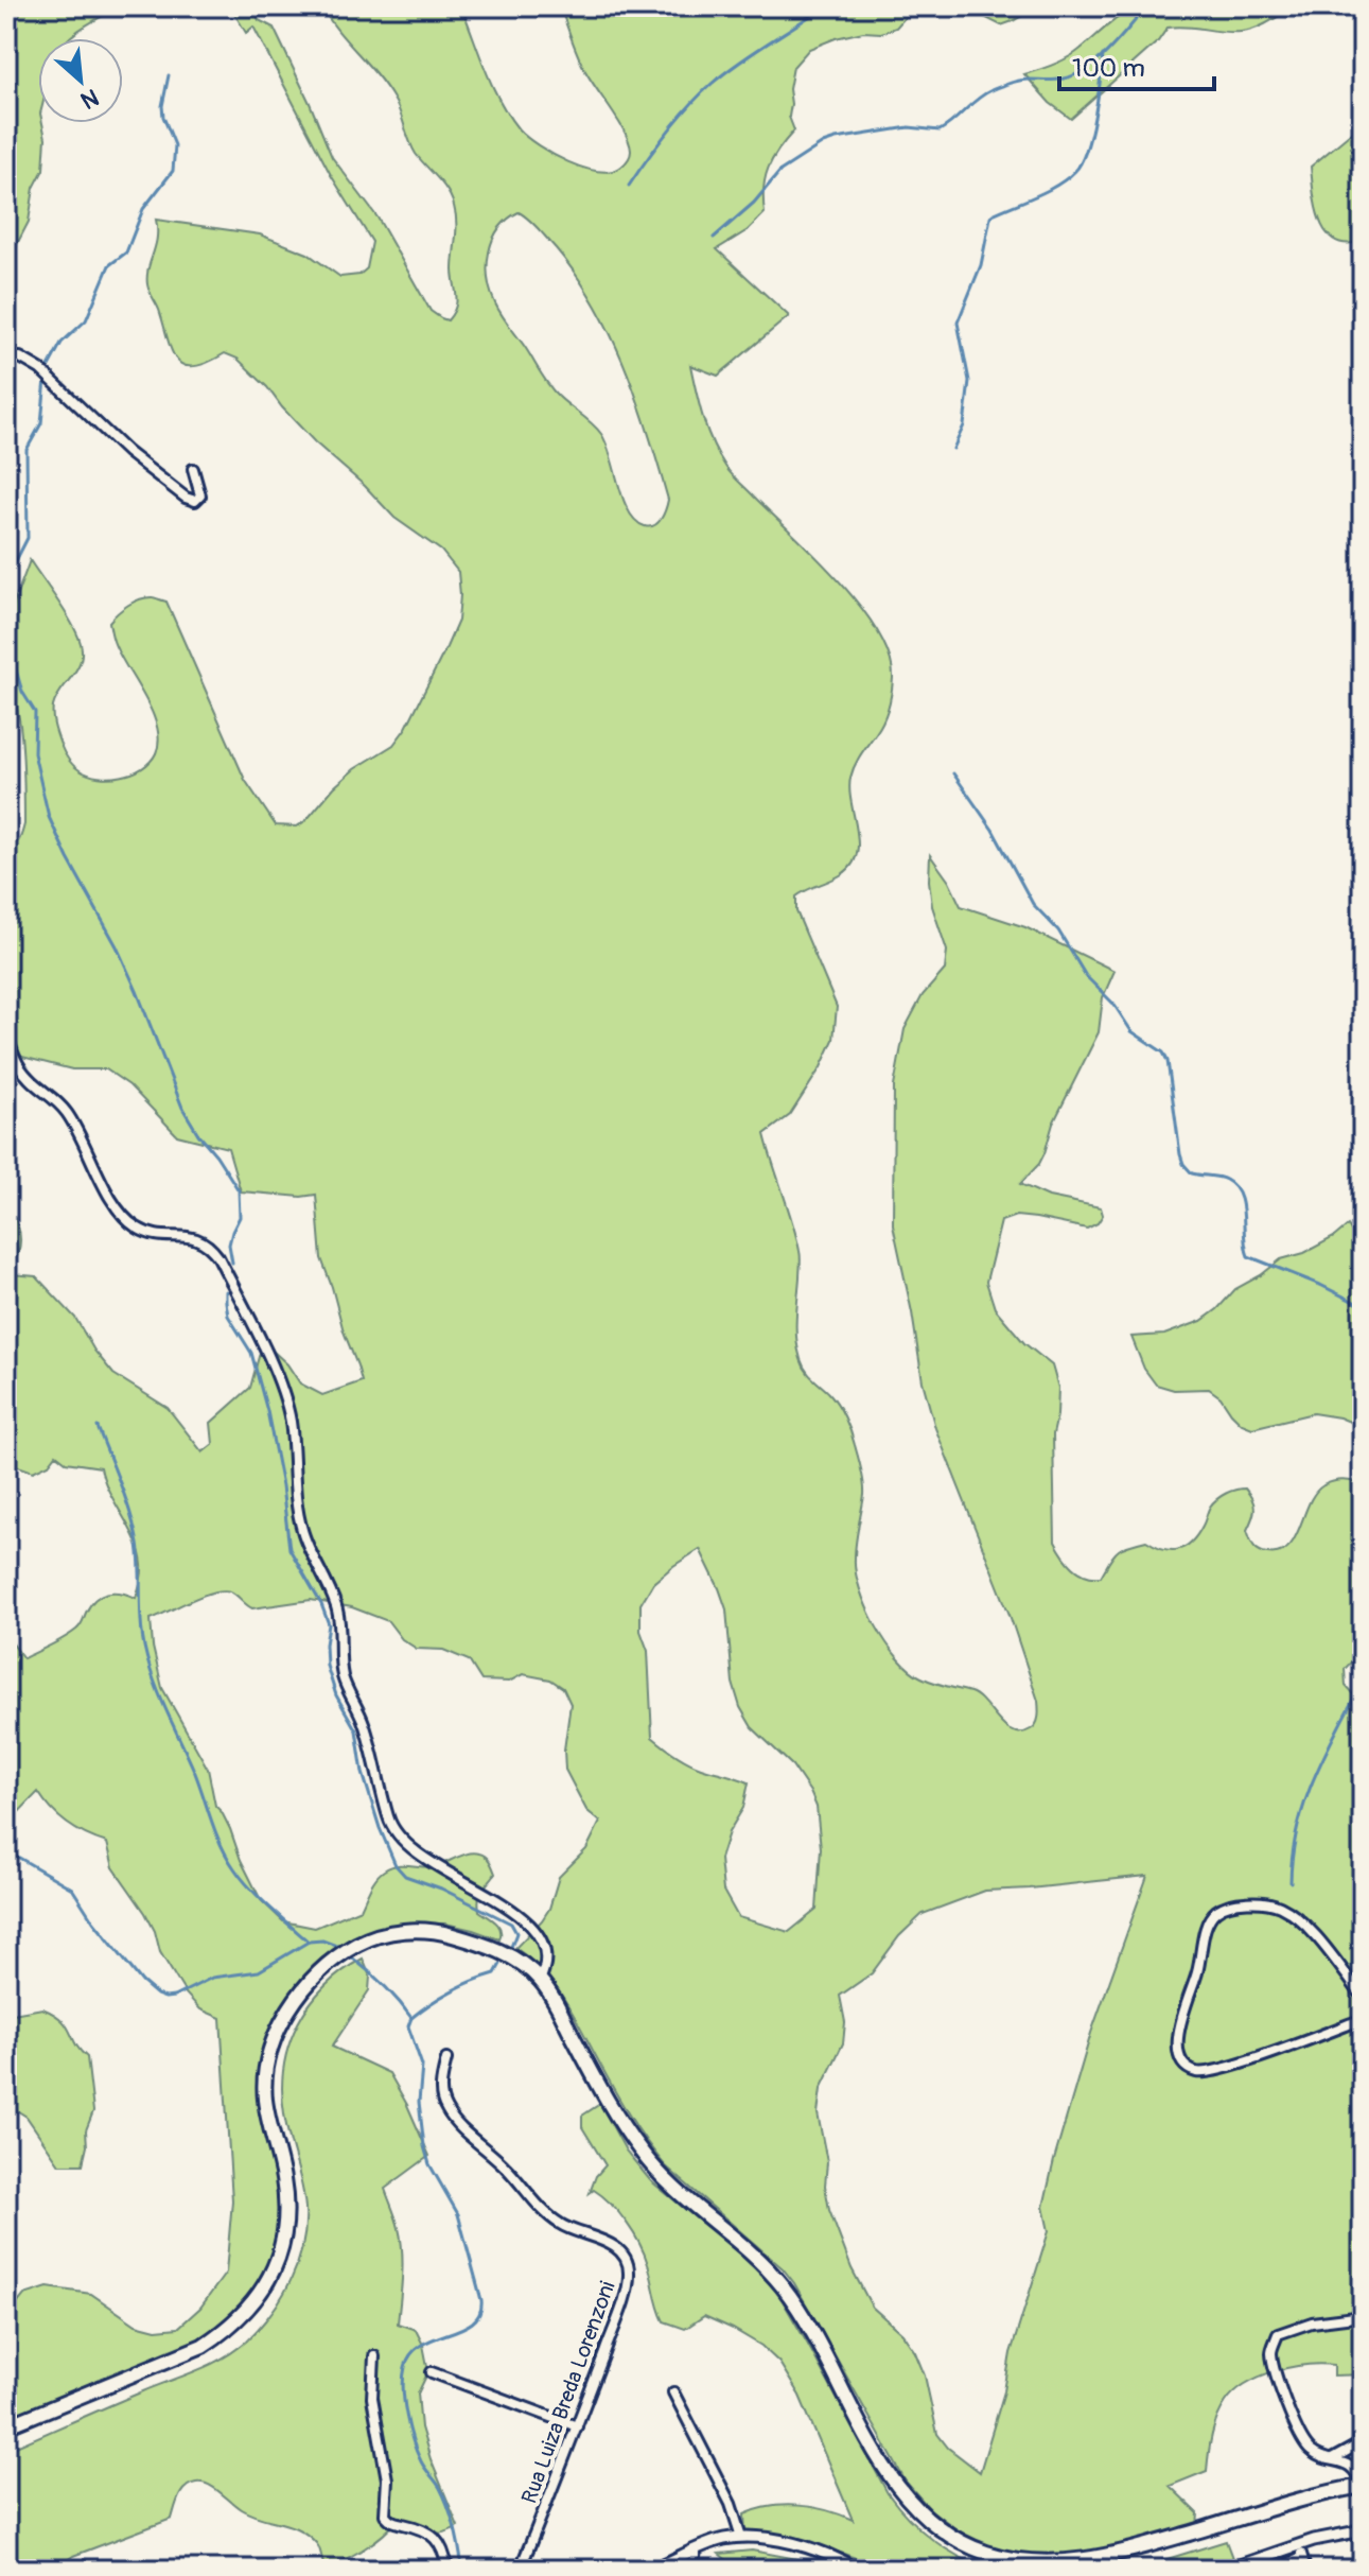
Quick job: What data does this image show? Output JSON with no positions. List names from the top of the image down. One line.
{"streets":{"street":["Rua Luiza Breda Lorenzoni"]},"scale_bar":"100 m","north":"bottom right"}
